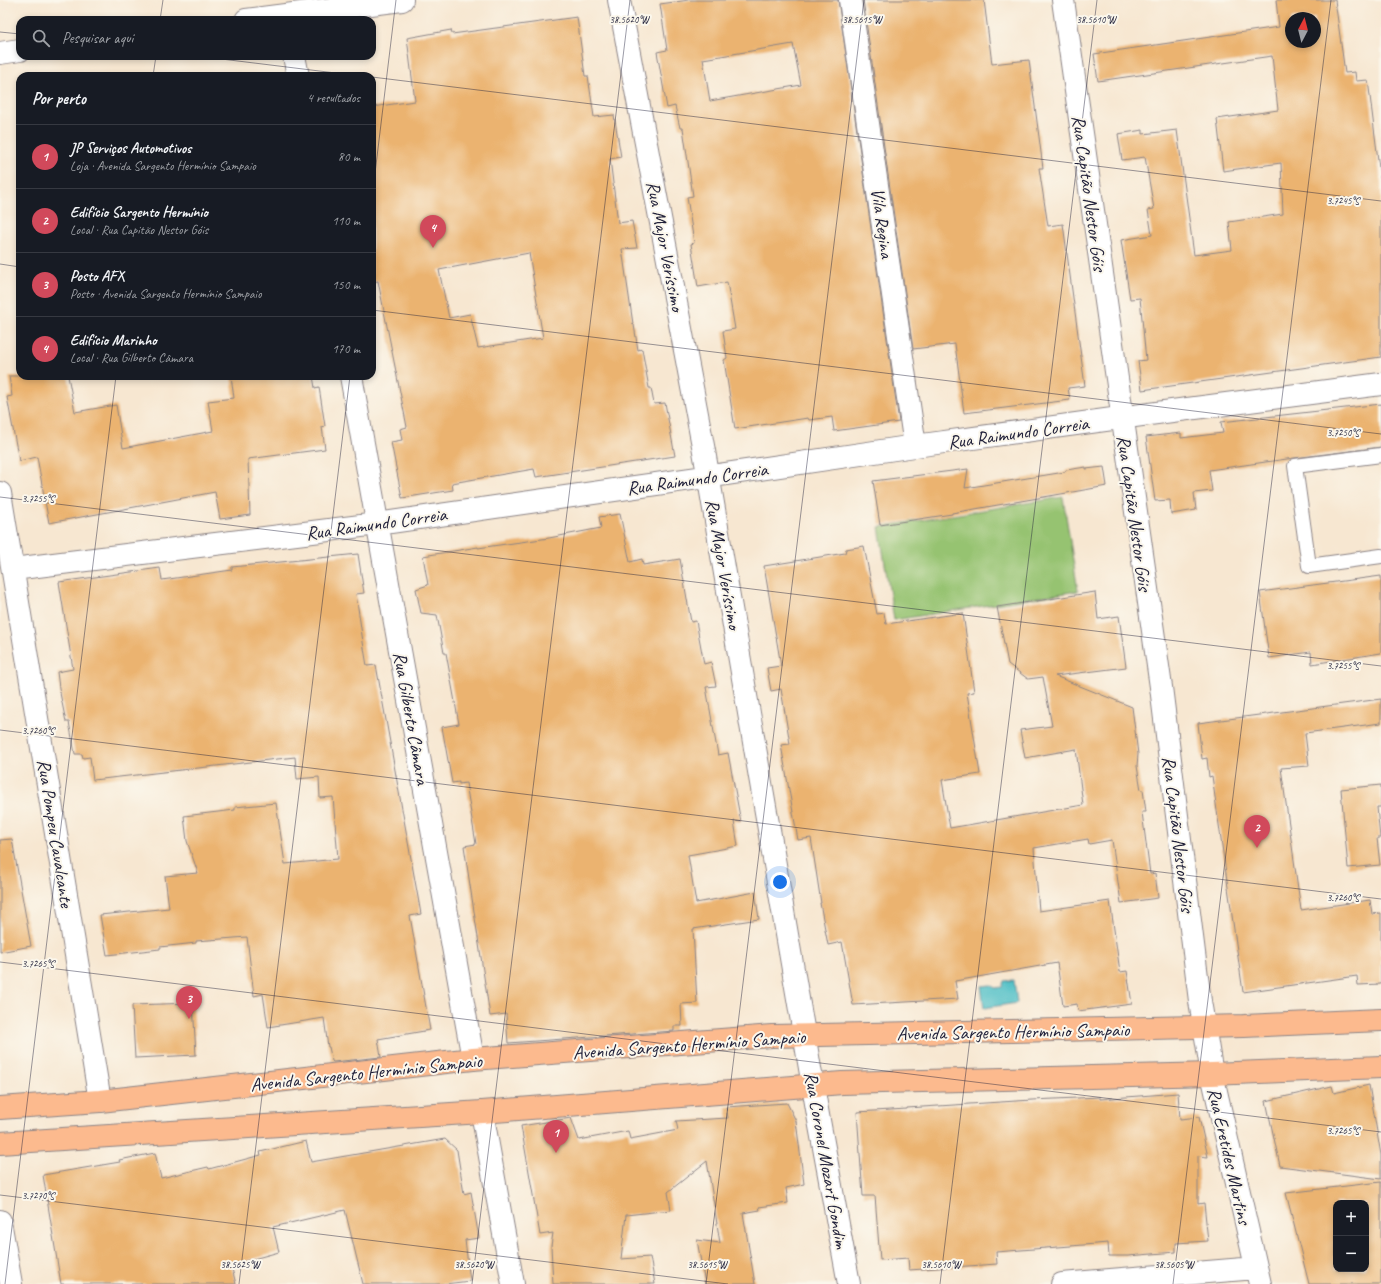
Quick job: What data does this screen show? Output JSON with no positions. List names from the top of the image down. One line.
{"streets":{"main road":["Avenida Sargento Hermínio Sampaio"],"street":["Rua Capitão Nestor Góis","Vila Regina","Rua Major Veríssimo","Rua Raimundo Correia","Rua Gilberto Câmara","Rua Pompeu Cavalcante","Rua Eretides Martins","Rua Coronel Mozart Gondim"]},"crossings":[["Rua Capitão Nestor Góis","Rua Raimundo Correia"],["Rua Capitão Nestor Góis","Avenida Sargento Hermínio Sampaio"],["Rua Capitão Nestor Góis","Rua Eretides Martins"],["Vila Regina","Rua Raimundo Correia"],["Rua Major Veríssimo","Rua Raimundo Correia"],["Rua Major Veríssimo","Avenida Sargento Hermínio Sampaio"],["Rua Major Veríssimo","Rua Coronel Mozart Gondim"],["Rua Raimundo Correia","Rua Gilberto Câmara"],["Rua Raimundo Correia","Rua Pompeu Cavalcante"],["Rua Gilberto Câmara","Avenida Sargento Hermínio Sampaio"],["Rua Pompeu Cavalcante","Avenida Sargento Hermínio Sampaio"],["Avenida Sargento Hermínio Sampaio","Rua Eretides Martins"],["Avenida Sargento Hermínio Sampaio","Rua Coronel Mozart Gondim"]],"north":"top","page":{"search":"Pesquisar aqui","heading":["Por perto","4 resultados"],"list":[{"mark":"1","name":"JP Serviços Automotivos","note":"Loja · Avenida Sargento Hermínio Sampaio","value":"80 m"},{"mark":"2","name":"Edifício Sargento Hermínio","note":"Local · Rua Capitão Nestor Góis","value":"110 m"},{"mark":"3","name":"Posto AFX","note":"Posto · Avenida Sargento Hermínio Sampaio","value":"150 m"},{"mark":"4","name":"Edifício Marinho","note":"Local · Rua Gilberto Câmara","value":"170 m"}],"pins":["4","2","3","1"],"map_buttons":["+","−"]},"coordinates":["38.5620°W","38.5615°W","38.5610°W","3.7245°S","3.7250°S","3.7255°S","3.7260°S","3.7265°S","3.7270°S","38.5625°W","38.5605°W"]}
